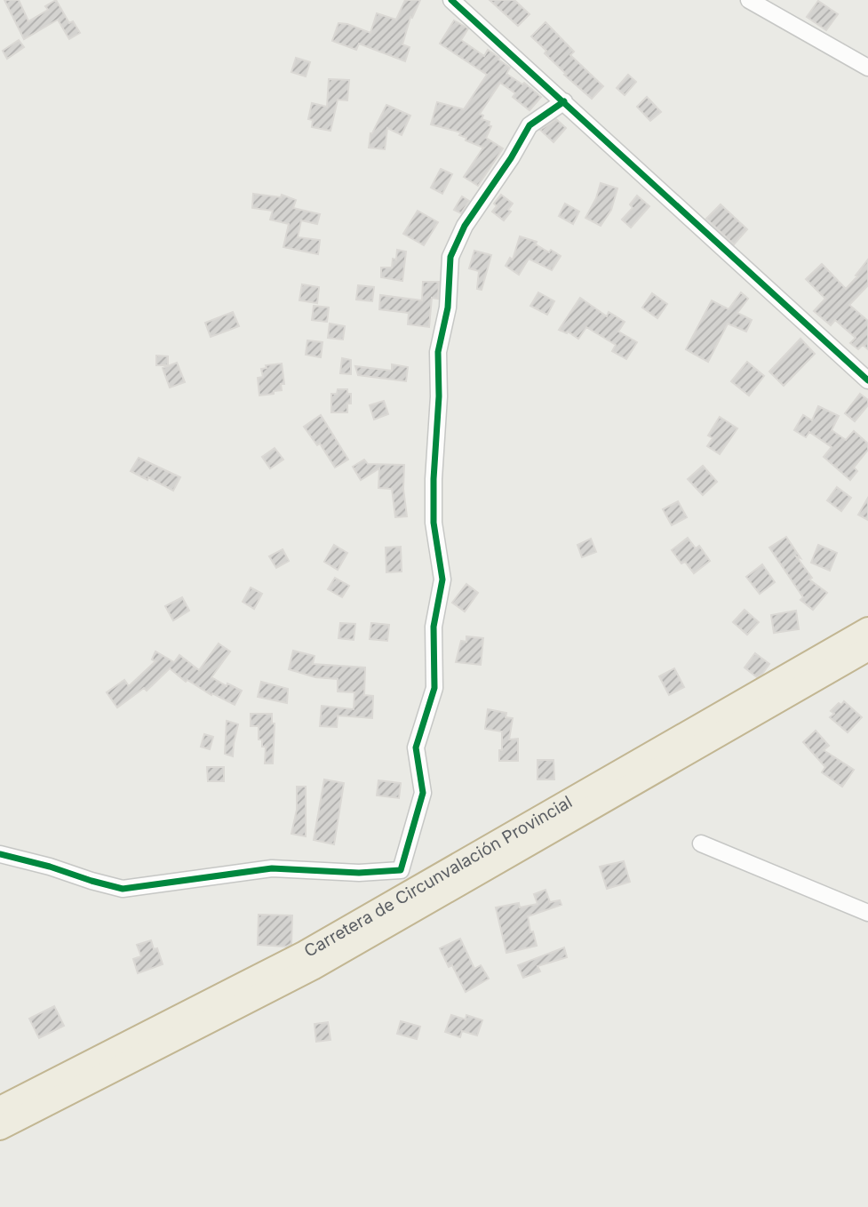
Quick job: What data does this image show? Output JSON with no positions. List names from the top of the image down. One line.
{"streets":{"highway":["Carretera de Circunvalación Provincial"]}}
